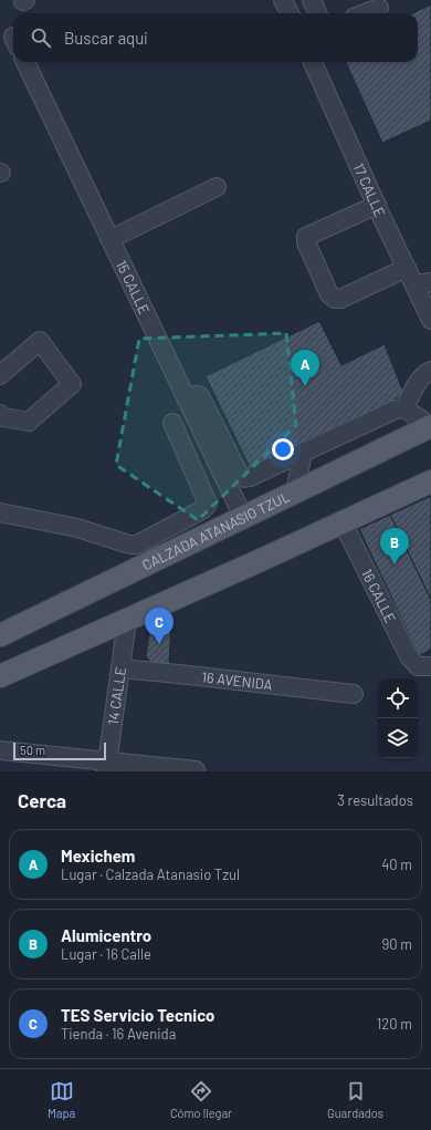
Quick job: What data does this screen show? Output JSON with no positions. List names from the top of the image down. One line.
{"streets":{"main road":["CALZADA ATANASIO TZUL"],"street":["17 CALLE","15 CALLE","16 CALLE","16 AVENIDA","14 CALLE"]},"crossings":[["15 CALLE","CALZADA ATANASIO TZUL"],["16 AVENIDA","14 CALLE"]],"scale_bar":"50 m","page":{"search":"Buscar aquí","pins":["A","B","C"],"scale":"50 m","heading":["Cerca","3 resultados"],"list":[{"mark":"A","name":"Mexichem","note":"Lugar · Calzada Atanasio Tzul","value":"40 m"},{"mark":"B","name":"Alumicentro","note":"Lugar · 16 Calle","value":"90 m"},{"mark":"C","name":"TES Servicio Tecnico","note":"Tienda · 16 Avenida","value":"120 m"}],"nav":["Mapa","Cómo llegar","Guardados"]}}
